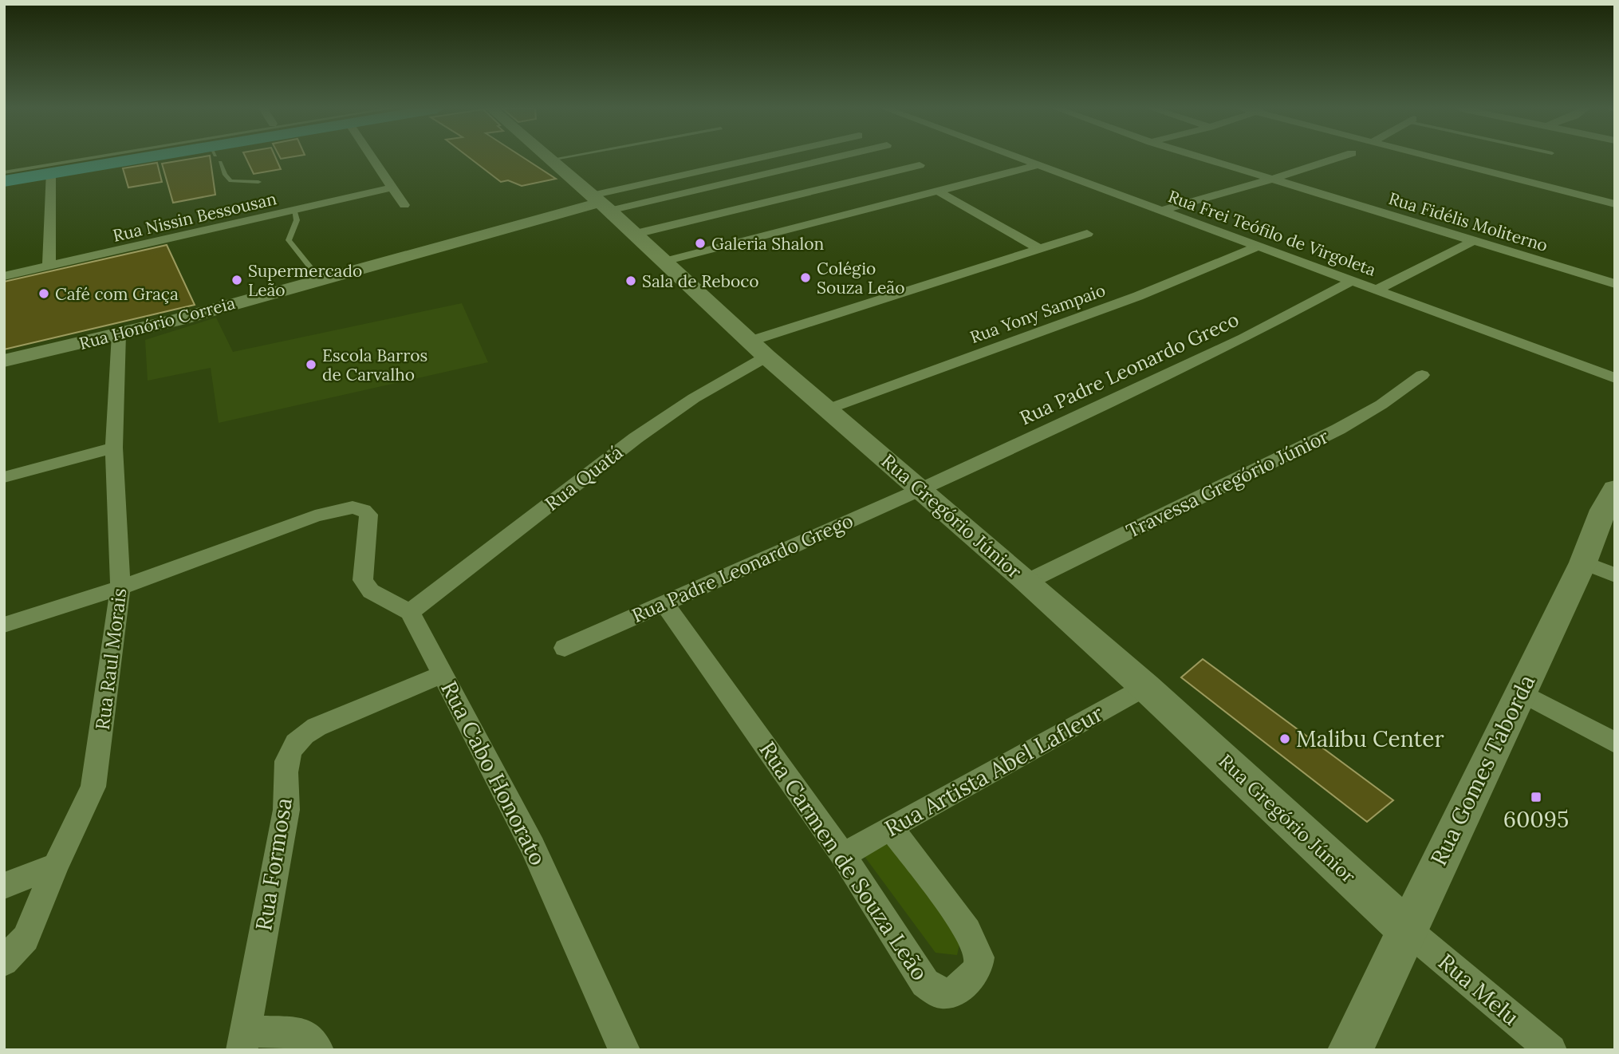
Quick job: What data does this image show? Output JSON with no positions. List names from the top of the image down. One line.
{"streets":{"main road":["Rua Honório Correia","Rua Gregório Júnior","Rua Gomes Taborda"],"street":["Rua Nissin Bessousan","Rua Fidélis Moliterno","Rua Frei Teófilo de Virgoleta","Rua Yony Sampaio","Rua Padre Leonardo Greco","Rua Quatá","Travessa Gregório Júnior","Rua Padre Leonardo Grego","Rua Raul Morais","Rua Artista Abel Lafleur","Rua Cabo Honorato","Rua Carmen de Souza Leão","Rua Formosa","Rua Melu"]},"crossings":[["Rua Frei Teófilo de Virgoleta","Rua Yony Sampaio"],["Rua Frei Teófilo de Virgoleta","Rua Padre Leonardo Greco"],["Rua Yony Sampaio","Rua Gregório Júnior"],["Rua Honório Correia","Rua Gregório Júnior"],["Rua Honório Correia","Rua Raul Morais"],["Rua Padre Leonardo Greco","Rua Gregório Júnior"],["Rua Padre Leonardo Greco","Rua Padre Leonardo Grego"],["Rua Quatá","Rua Gregório Júnior"],["Rua Quatá","Rua Cabo Honorato"],["Travessa Gregório Júnior","Rua Gregório Júnior"],["Rua Gregório Júnior","Rua Padre Leonardo Grego"],["Rua Gregório Júnior","Rua Gomes Taborda"],["Rua Gregório Júnior","Rua Artista Abel Lafleur"],["Rua Gregório Júnior","Rua Melu"],["Rua Padre Leonardo Grego","Rua Carmen de Souza Leão"],["Rua Gomes Taborda","Rua Melu"],["Rua Artista Abel Lafleur","Rua Carmen de Souza Leão"],["Rua Cabo Honorato","Rua Formosa"]],"places":{"other":["Galeria Shalon","Colégio Souza Leão","Supermercado Leão","Sala de Reboco","Café com Graça","Escola Barros de Carvalho","Malibu Center"],"transit":["60095"]}}
